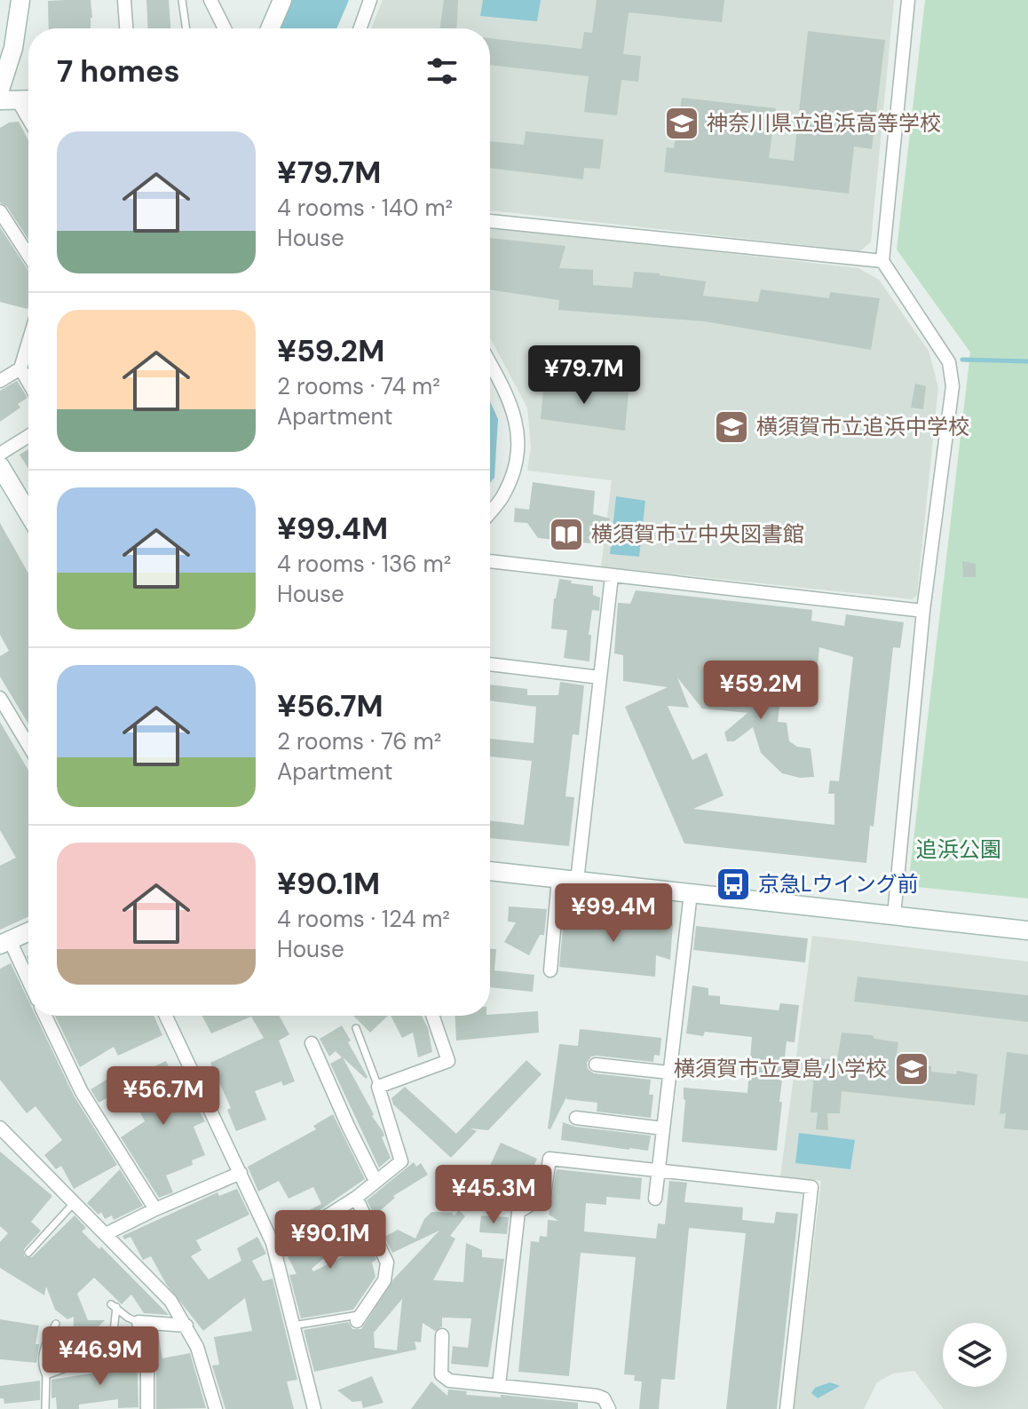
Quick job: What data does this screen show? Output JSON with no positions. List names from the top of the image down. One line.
{"parks":["追浜公園"],"places":{"school or university":["神奈川県立追浜高等学校","横須賀市立追浜中学校","横須賀市立夏島小学校"],"library":["横須賀市立中央図書館"],"bus stop":["京急Lウイング前"]},"page":{"heading":"7 homes","list":[{"name":"¥79.7M","note":"4 rooms · 140 m² · House"},{"name":"¥59.2M","note":"2 rooms · 74 m² · Apartment"},{"name":"¥99.4M","note":"4 rooms · 136 m² · House"},{"name":"¥56.7M","note":"2 rooms · 76 m² · Apartment"},{"name":"¥90.1M","note":"4 rooms · 124 m² · House"}],"price":["¥79.7M","¥59.2M","¥99.4M","¥56.7M","¥45.3M","¥90.1M","¥46.9M"]}}
